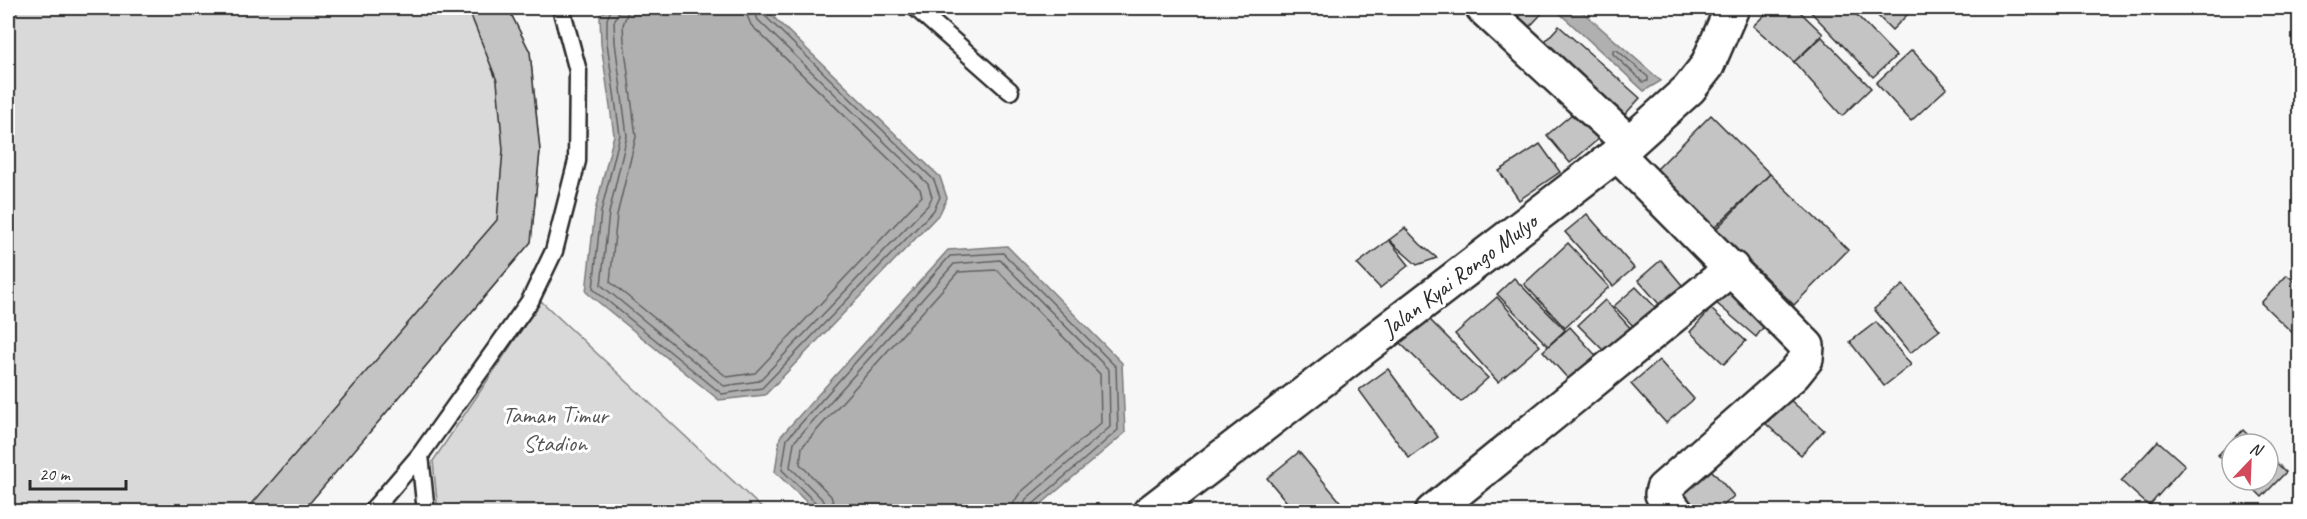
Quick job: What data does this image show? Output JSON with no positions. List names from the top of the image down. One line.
{"streets":{"street":["Jalan Kyai Rongo Mulyo"]},"parks":["Taman Timur Stadion"],"scale_bar":"20 m","north":"top right"}
